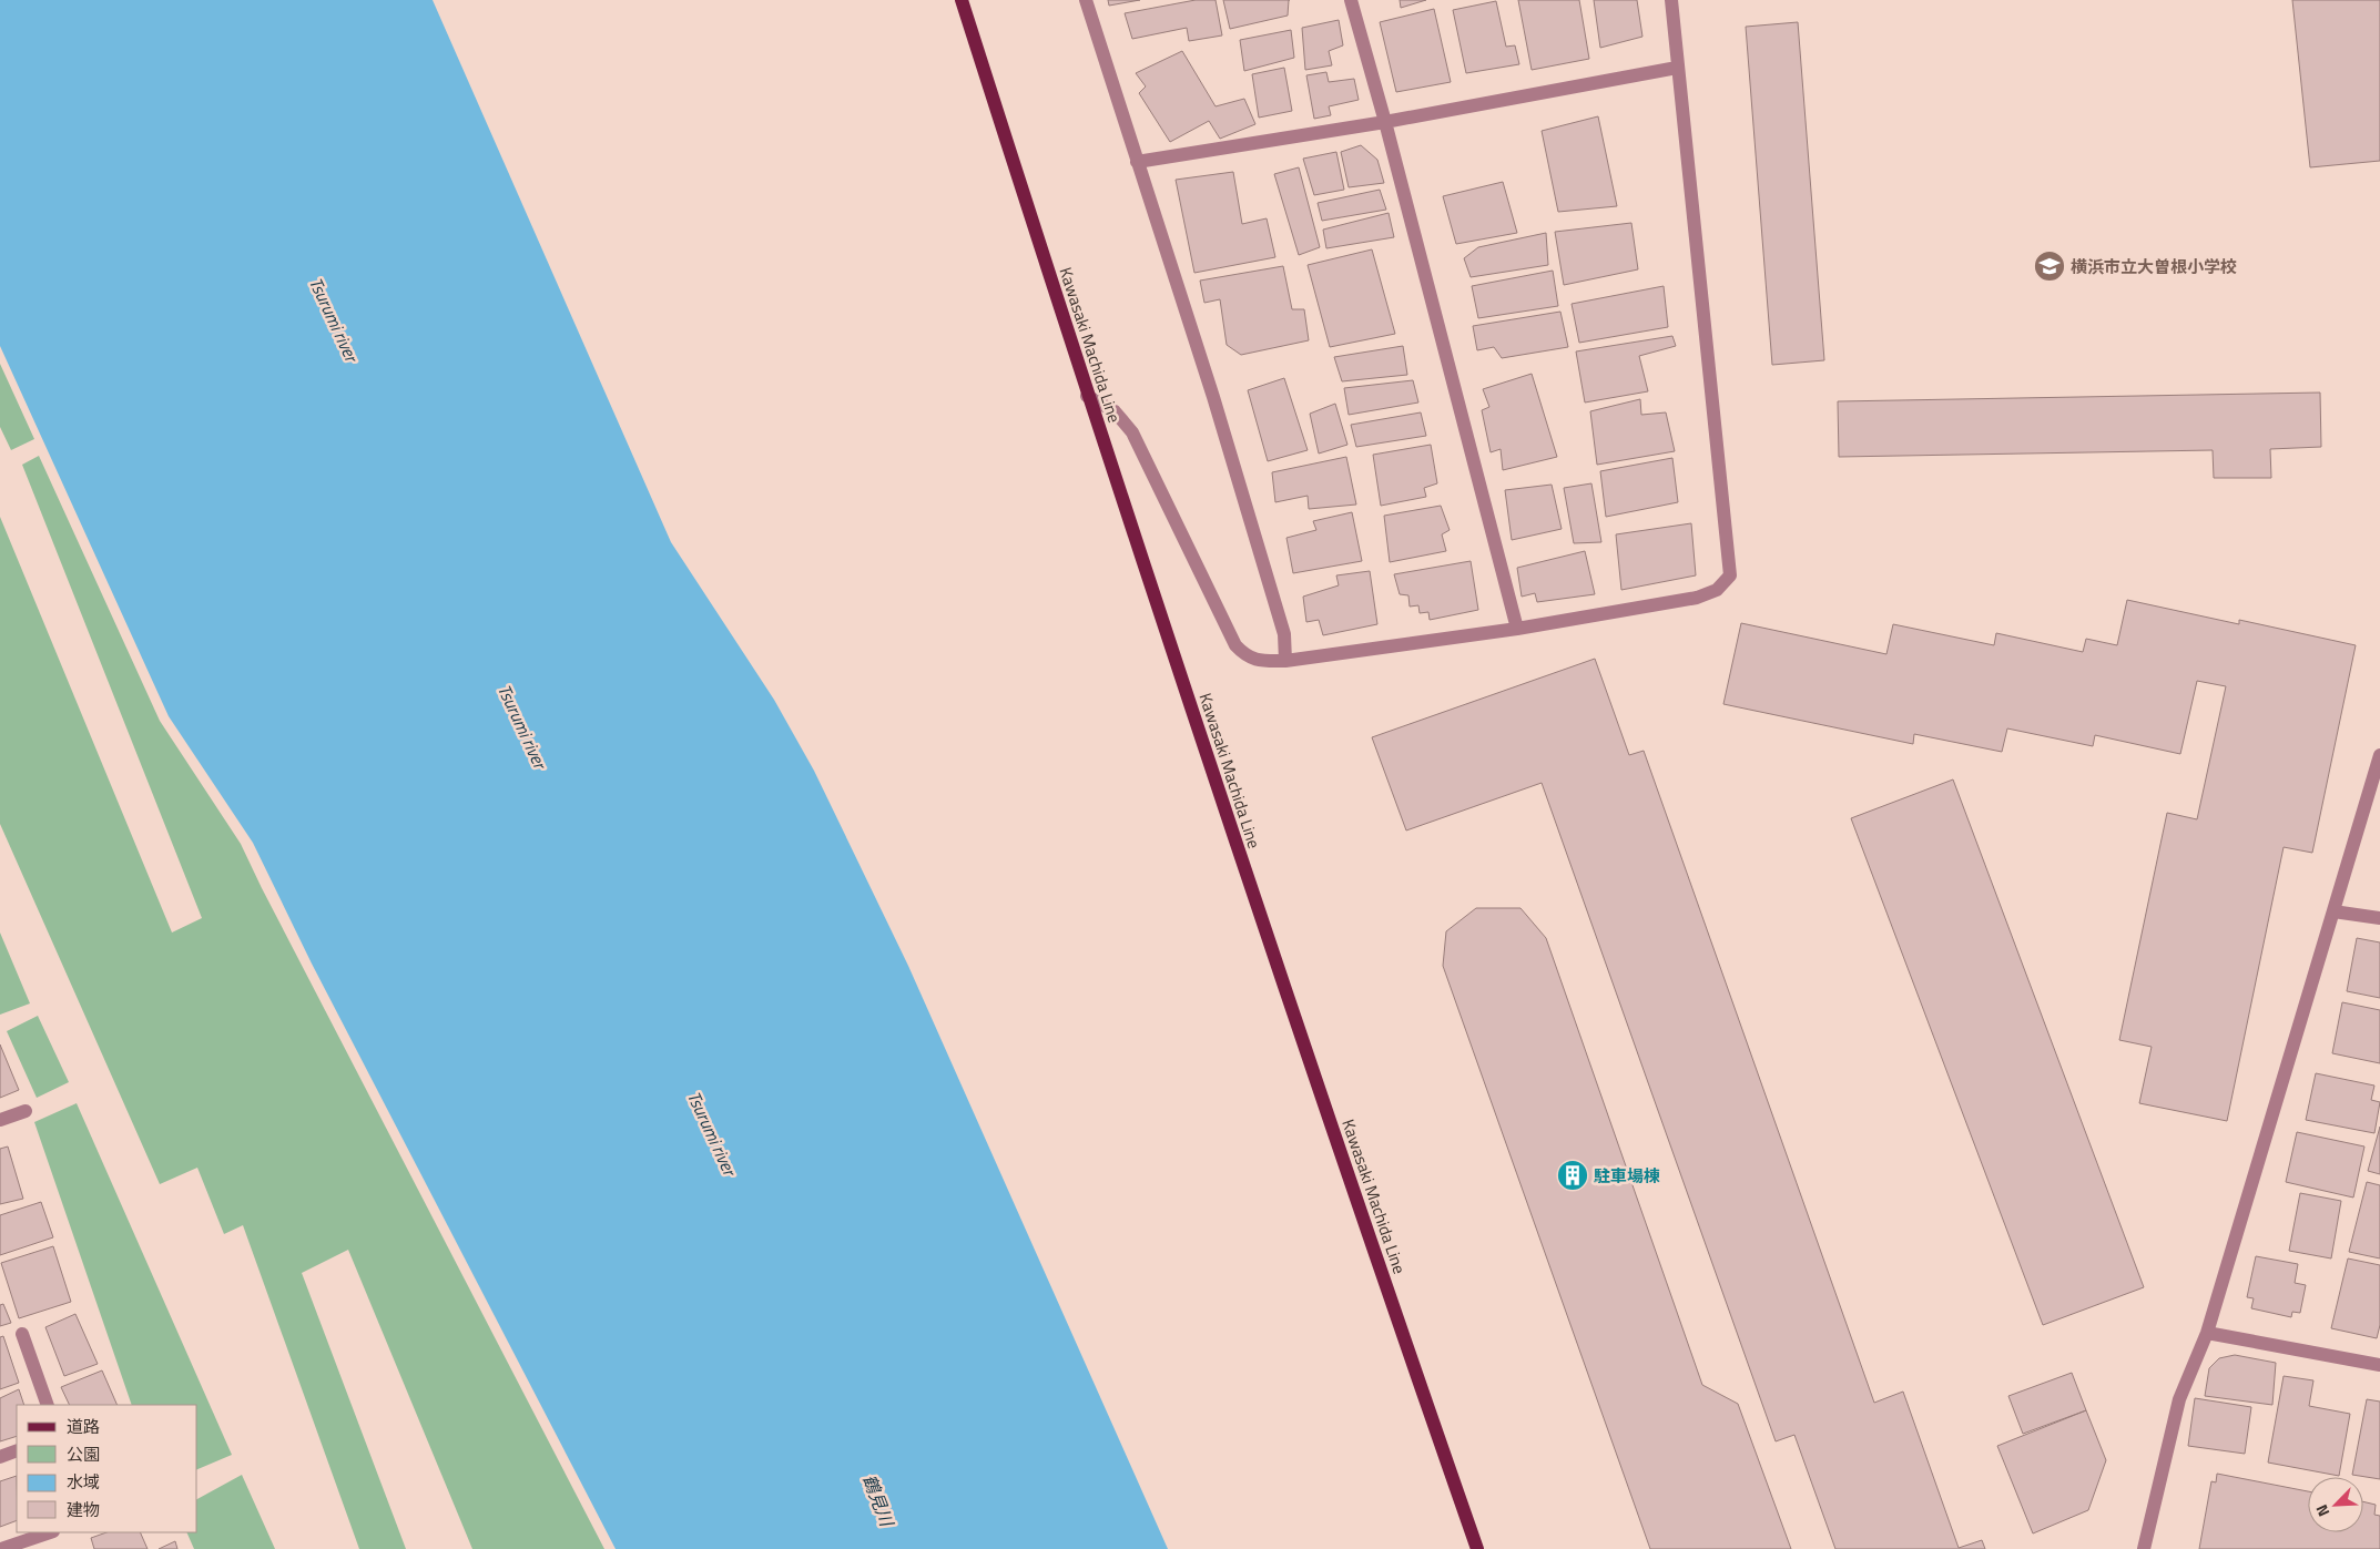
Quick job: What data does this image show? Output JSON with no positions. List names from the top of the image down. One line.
{"streets":{"main road":["Kawasaki Machida Line"]},"water":["Tsurumi river","鶴見川"],"places":{"school or university":["横浜市立大曽根小学校"],"building":["駐車場棟"]},"legend":["道路","公園","水域","建物"],"north":"bottom left"}
